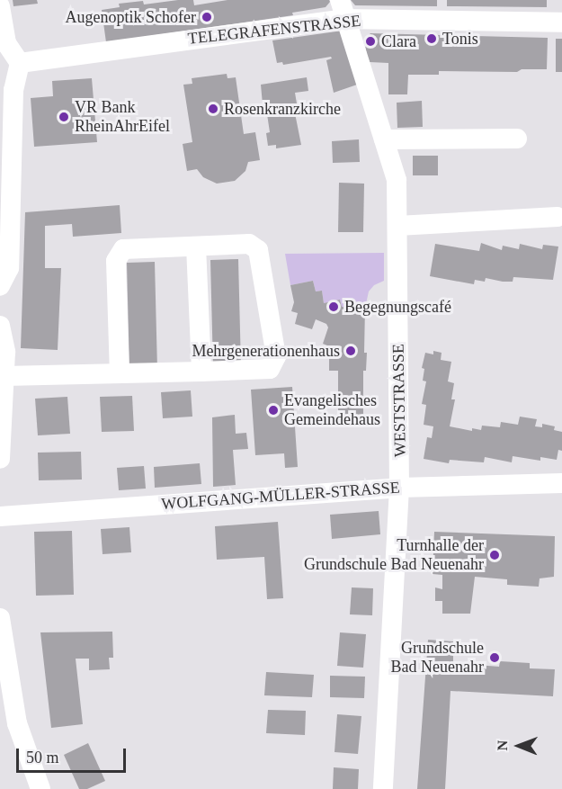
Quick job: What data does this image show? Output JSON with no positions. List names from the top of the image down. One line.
{"streets":{"street":["TELEGRAFENSTRASSE","WESTSTRASSE","WOLFGANG-MÜLLER-STRASSE"]},"crossings":[["TELEGRAFENSTRASSE","WESTSTRASSE"],["WESTSTRASSE","WOLFGANG-MÜLLER-STRASSE"]],"places":["Augenoptik Schofer","Tonis","Clara","Rosenkranzkirche","VR Bank RheinAhrEifel","Begegnungscafé","Mehrgenerationenhaus","Evangelisches Gemeindehaus","Turnhalle der Grundschule Bad Neuenahr","Grundschule Bad Neuenahr"],"scale_bar":"50 m","north":"left"}
